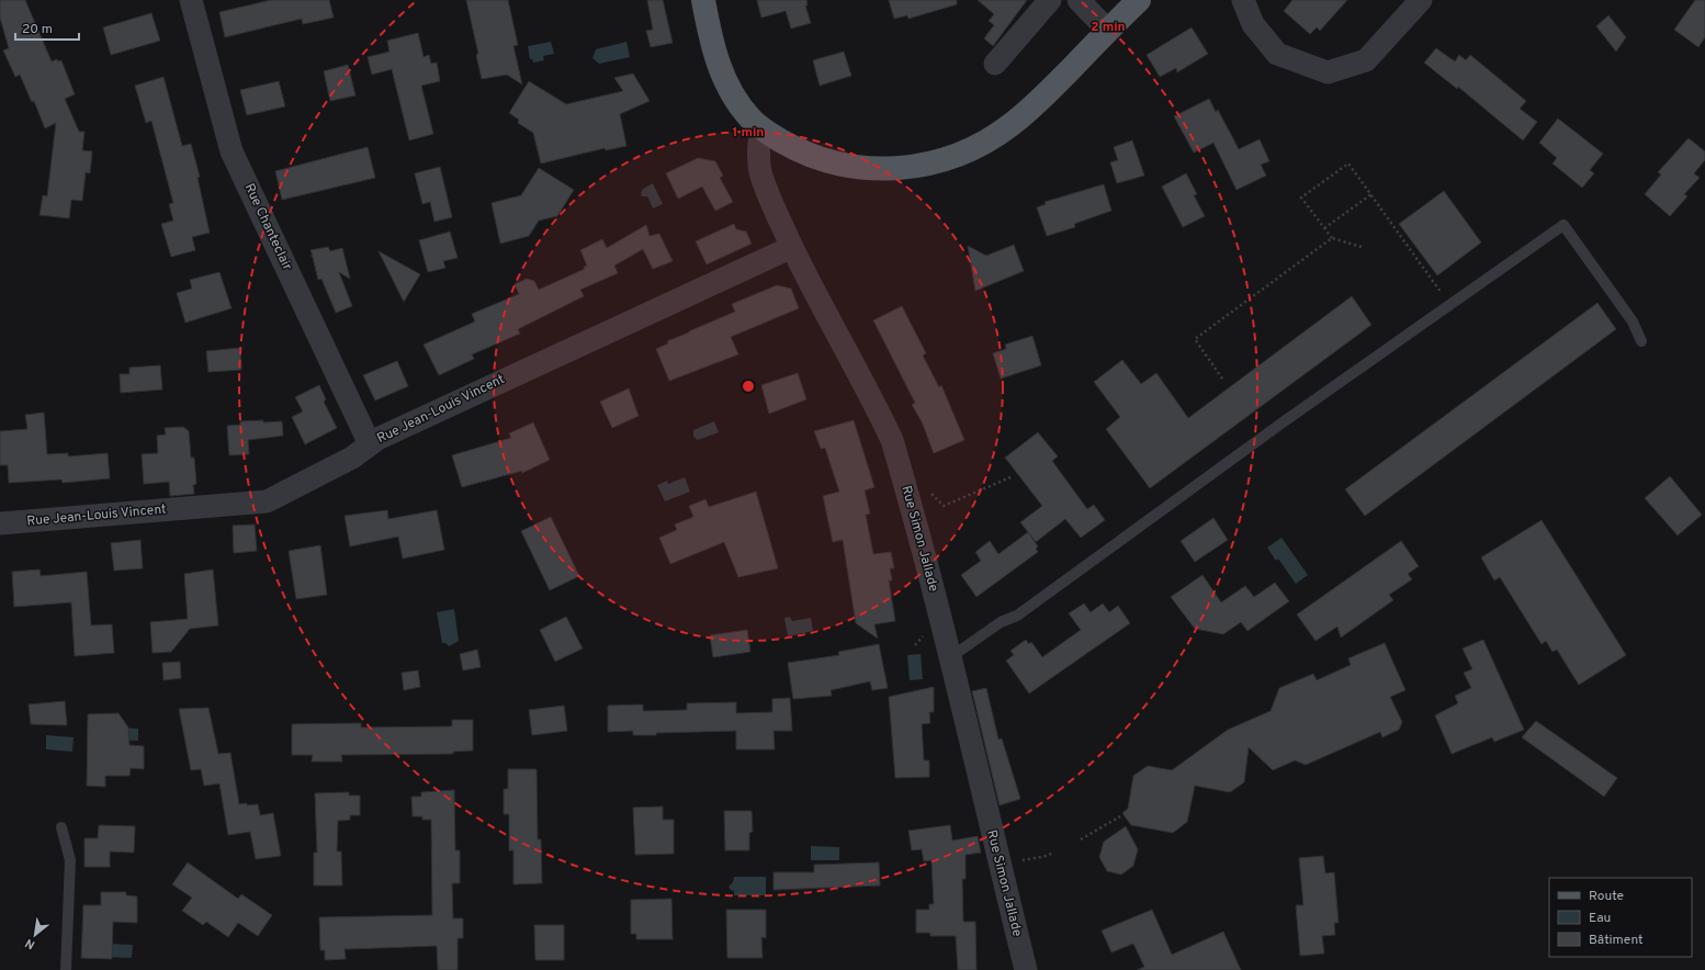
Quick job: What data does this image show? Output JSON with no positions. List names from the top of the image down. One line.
{"streets":{"street":["Rue Chanteclair","Rue Jean-Louis Vincent","Rue Simon Jallade"]},"crossings":[["Rue Chanteclair","Rue Jean-Louis Vincent"],["Rue Jean-Louis Vincent","Rue Simon Jallade"]],"legend":["Route","Eau","Bâtiment"],"scale_bar":"20 m","north":"bottom left","rings":["2 min","1 min"]}
